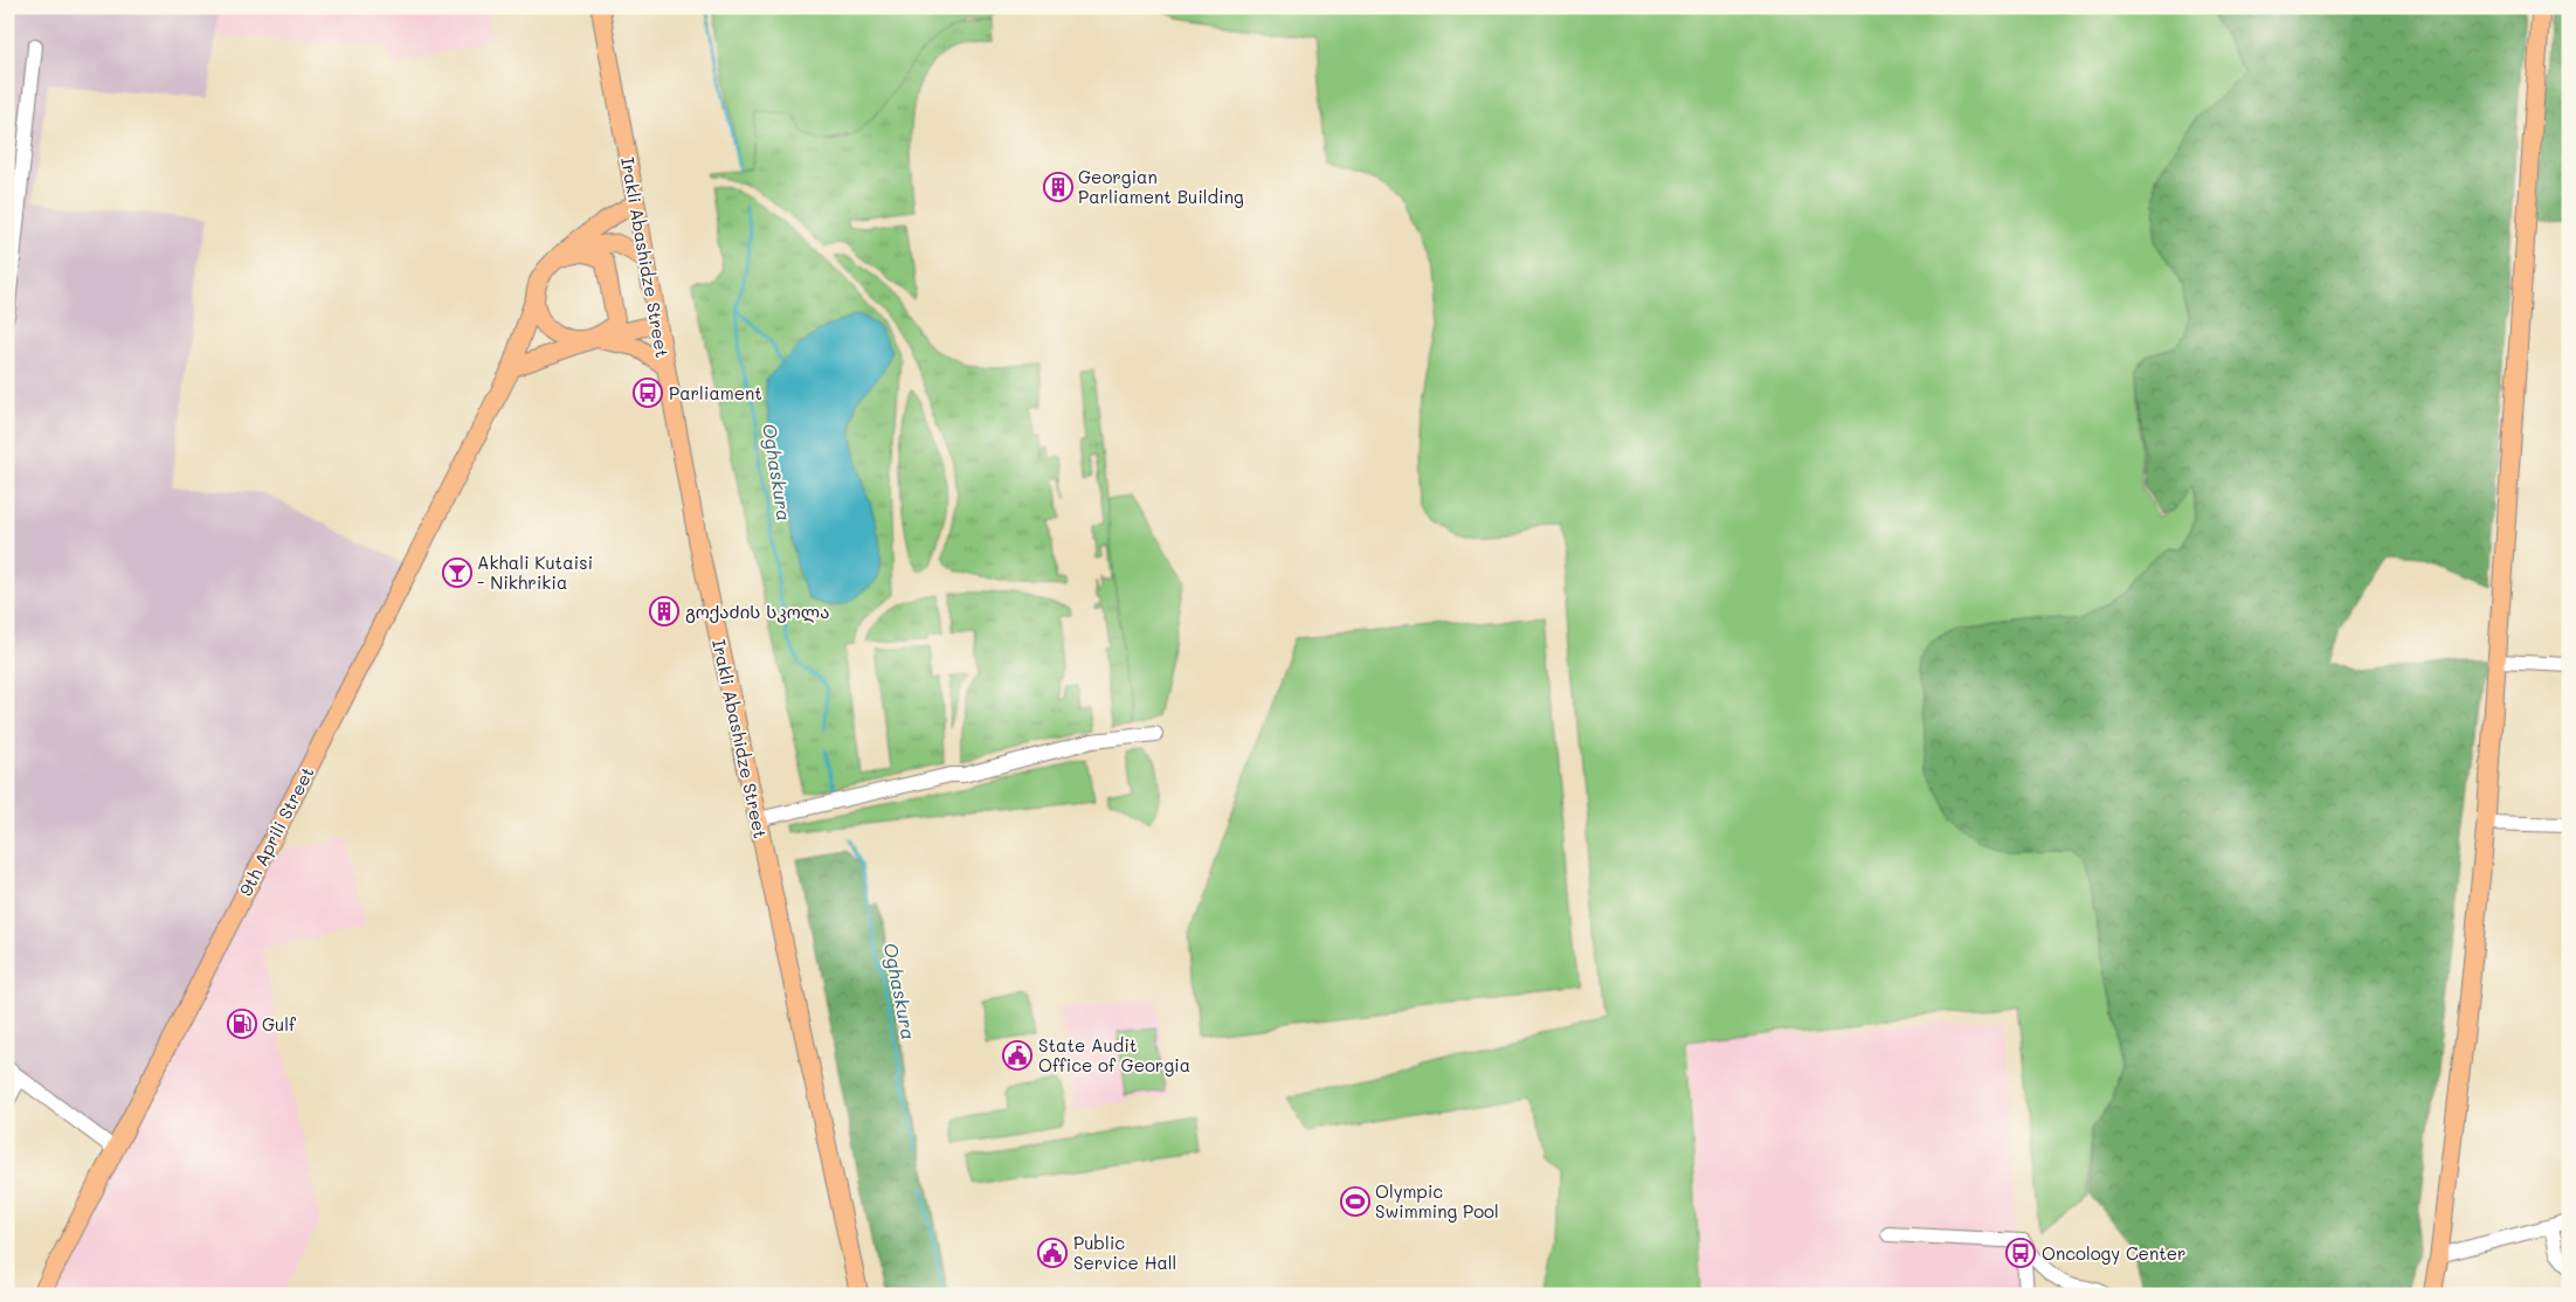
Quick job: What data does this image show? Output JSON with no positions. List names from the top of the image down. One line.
{"streets":{"main road":["Irakli Abashidze Street","9th Aprili Street"]},"water":["Oghaskura"],"places":{"building":["Georgian Parliament Building","გოქაძის სკოლა"],"bus stop":["Parliament","Oncology Center"],"bar":["Akhali Kutaisi - Nikhrikia"],"fuel station":["Gulf"],"public building":["State Audit Office of Georgia","Public Service Hall"],"sports":["Olympic Swimming Pool"]}}
